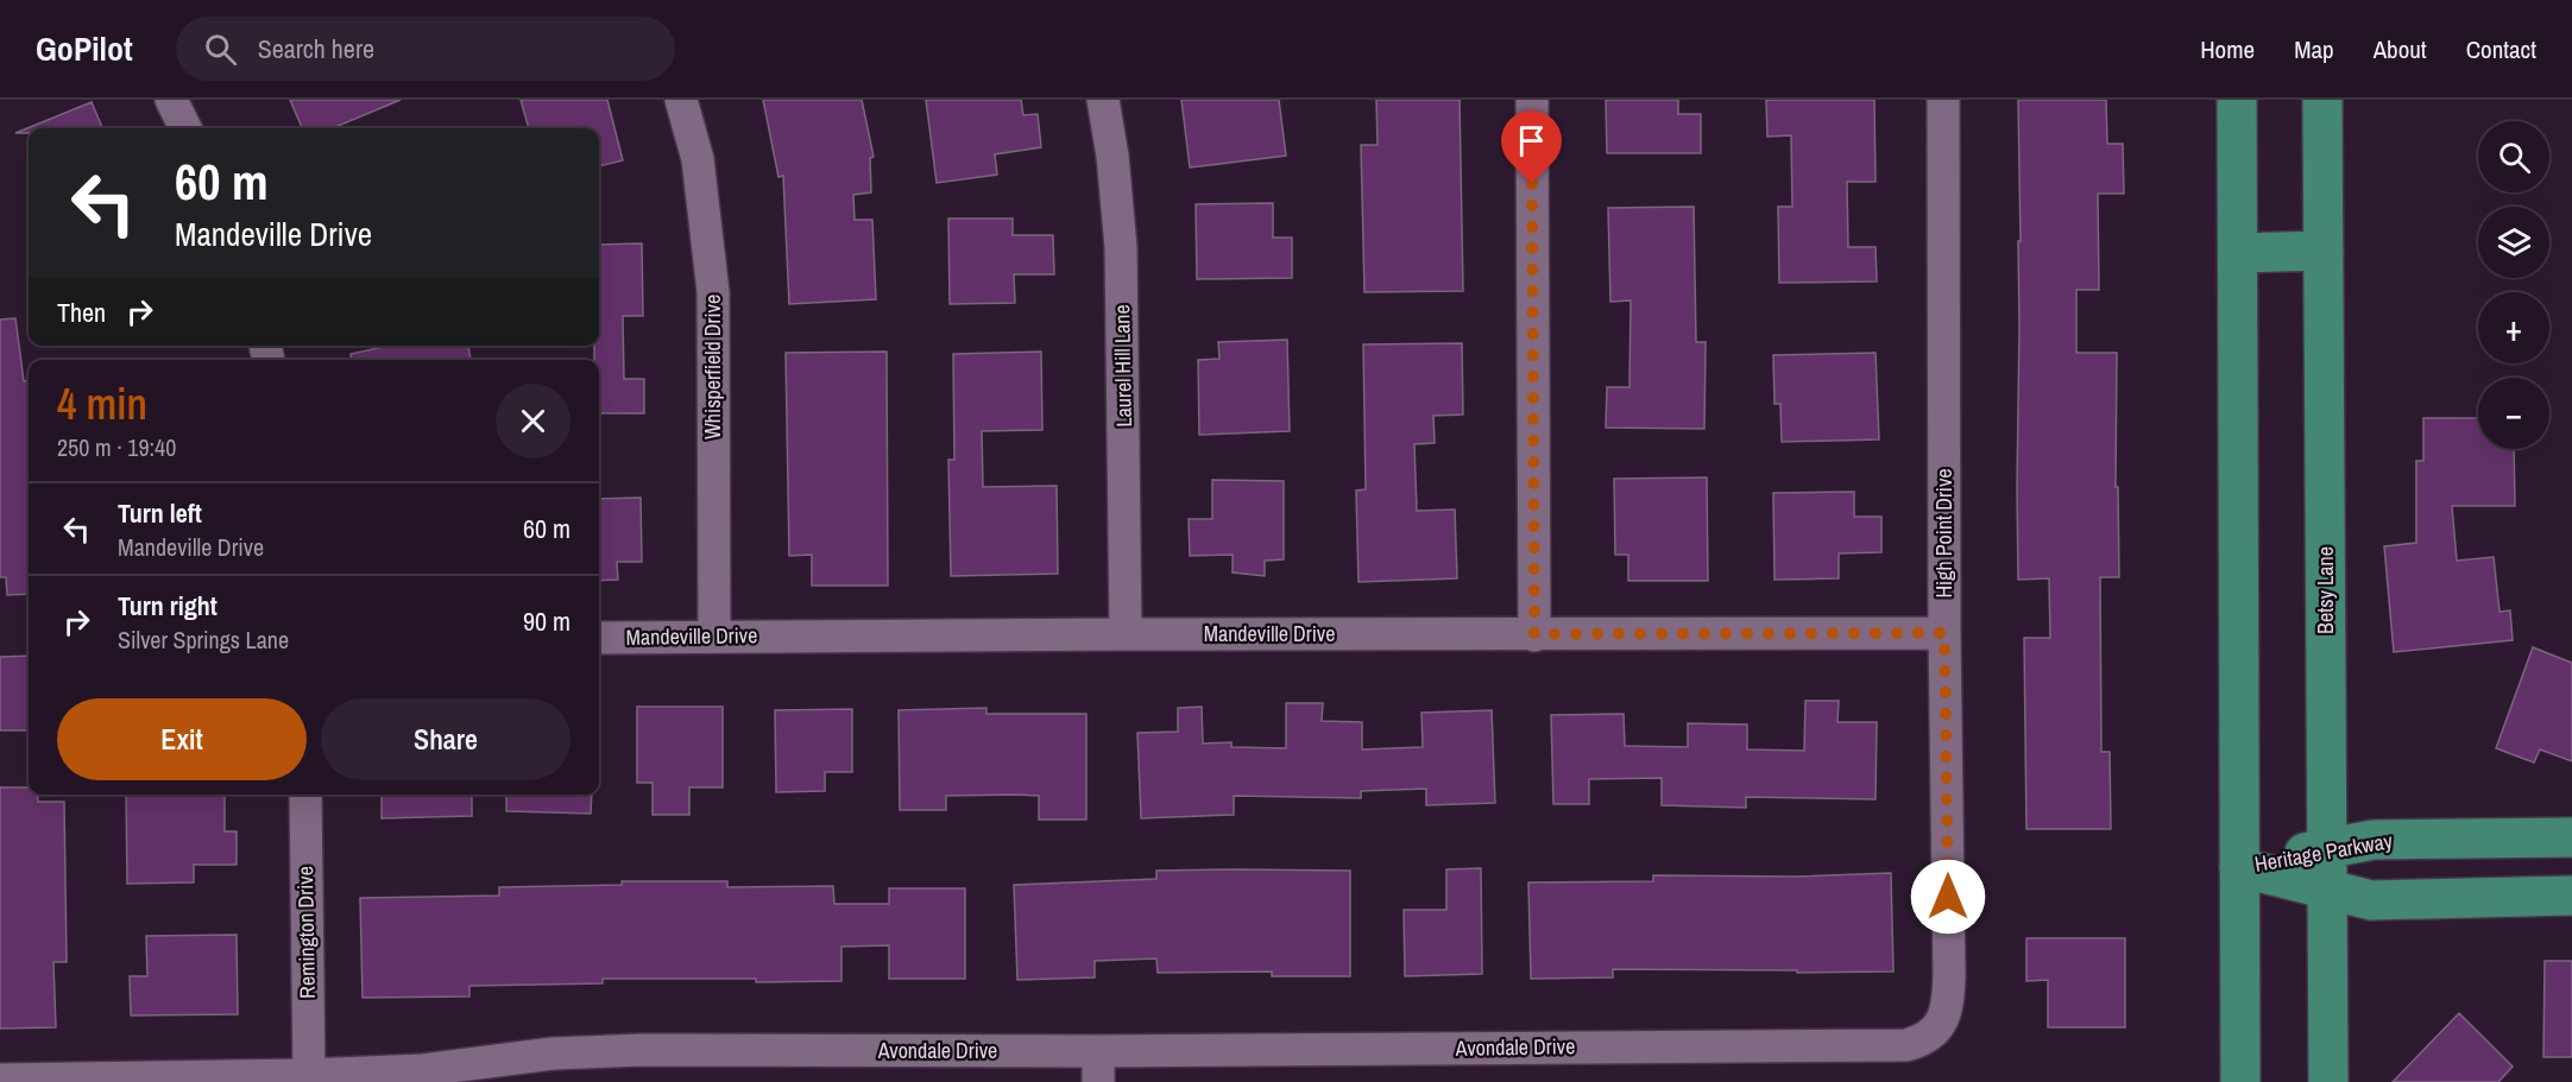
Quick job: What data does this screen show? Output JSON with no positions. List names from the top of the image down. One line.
{"streets":{"main road":["Betsy Lane","Heritage Parkway"],"street":["Laurel Hill Lane","Whisperfield Drive","High Point Drive","Mandeville Drive","Remington Drive","Avondale Drive"]},"crossings":[["Laurel Hill Lane","Mandeville Drive"],["Whisperfield Drive","Mandeville Drive"],["High Point Drive","Mandeville Drive"],["High Point Drive","Avondale Drive"],["Betsy Lane","Heritage Parkway"],["Remington Drive","Avondale Drive"]],"page":{"header":"GoPilot","search":"Search here","nav":["Home","Map","About","Contact"],"map_buttons":["+","−"],"turn":["60 m","Mandeville Drive"],"then":"Then","heading":["4 min","250 m · 19:40"],"list":[{"name":"Turn left","note":"Mandeville Drive","value":"60 m"},{"name":"Turn right","note":"Silver Springs Lane","value":"90 m"}],"buttons":["Exit","Share"]}}
